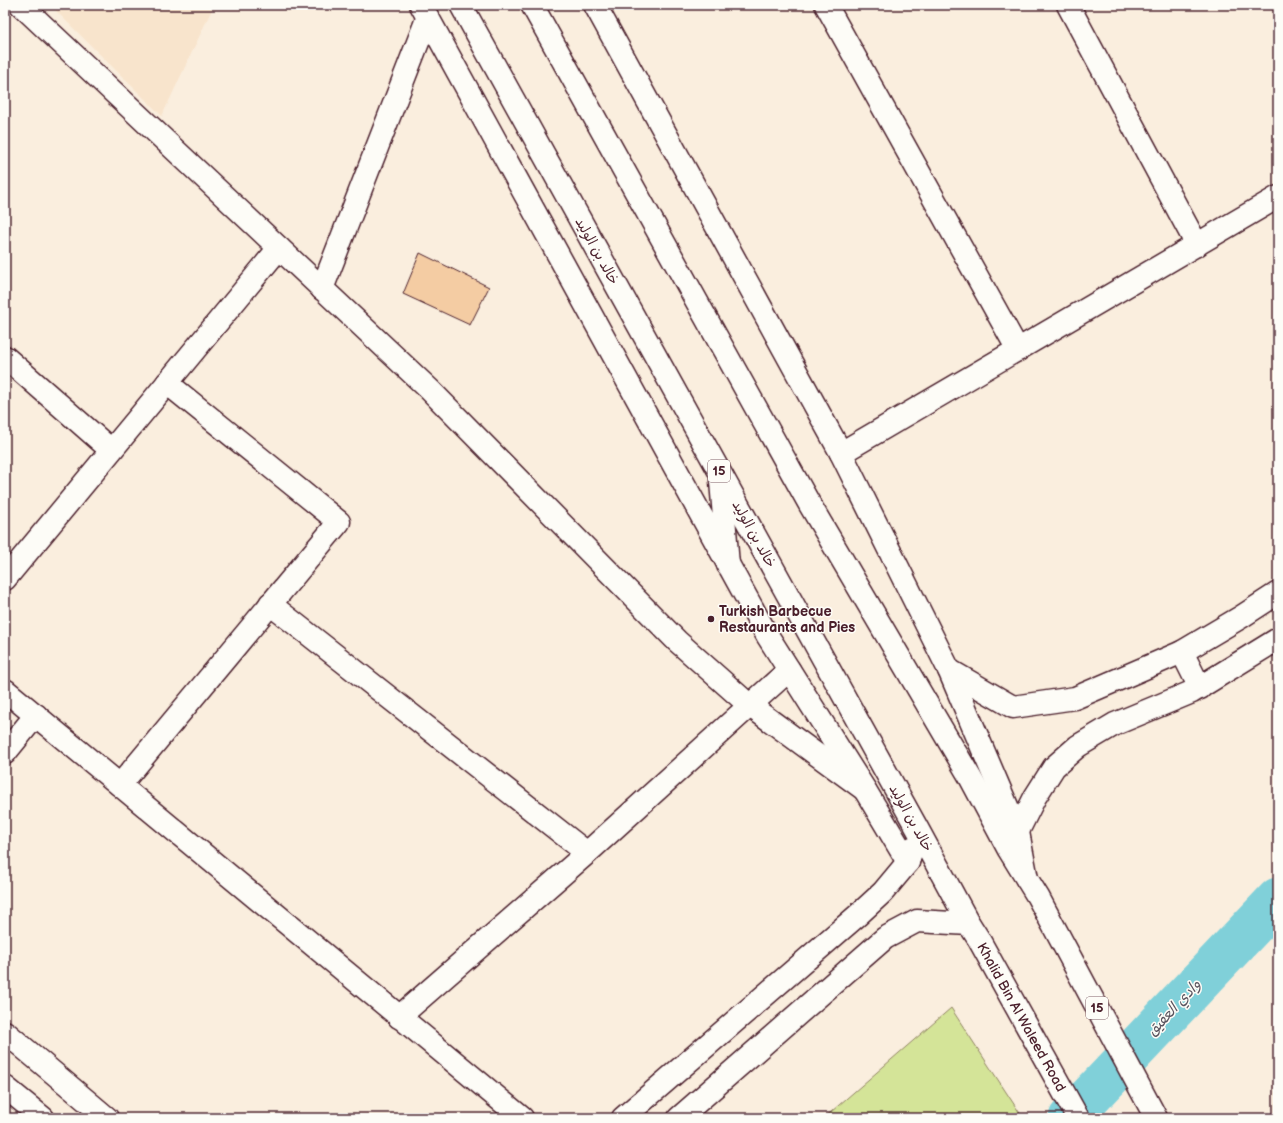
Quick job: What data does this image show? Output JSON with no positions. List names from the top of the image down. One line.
{"streets":{"main road":["خالد بن الوليد","15","Khalid Bin Al Waleed Road"]},"crossings":[["خالد بن الوليد","Khalid Bin Al Waleed Road"]],"water":["وادي العقيق"],"places":["Turkish Barbecue Restaurants and Pies"]}
